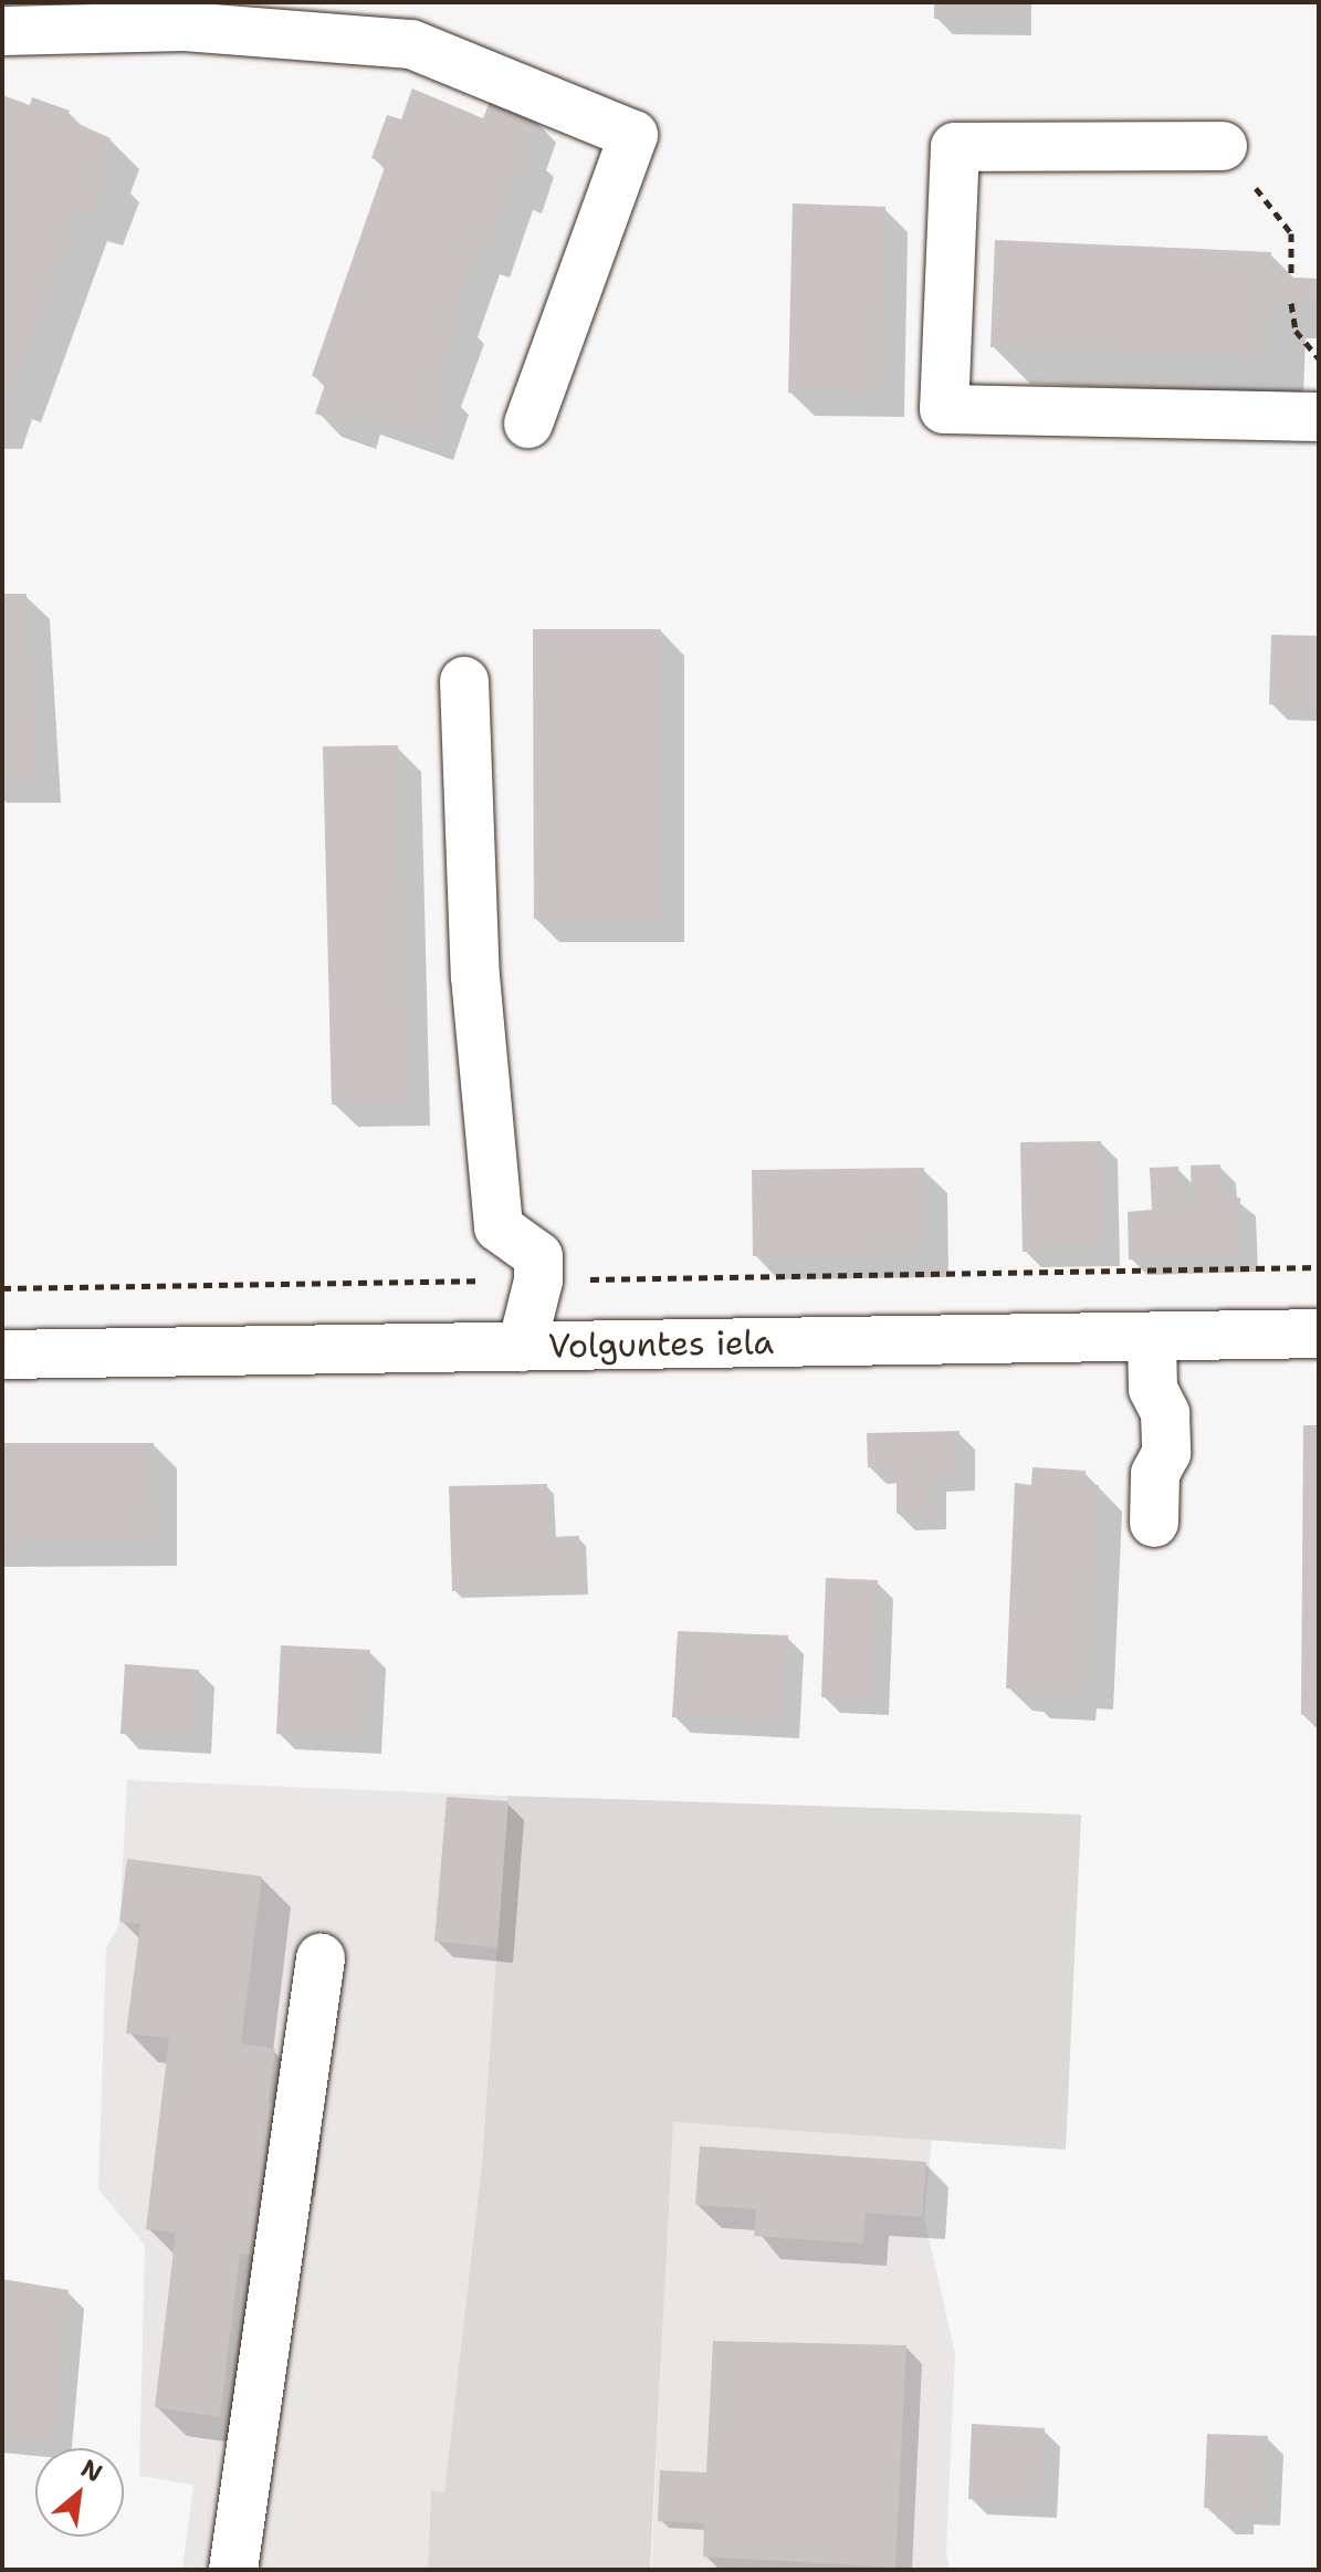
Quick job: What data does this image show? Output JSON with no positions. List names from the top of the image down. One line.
{"streets":{"street":["Volguntes iela"]},"north":"top right"}
